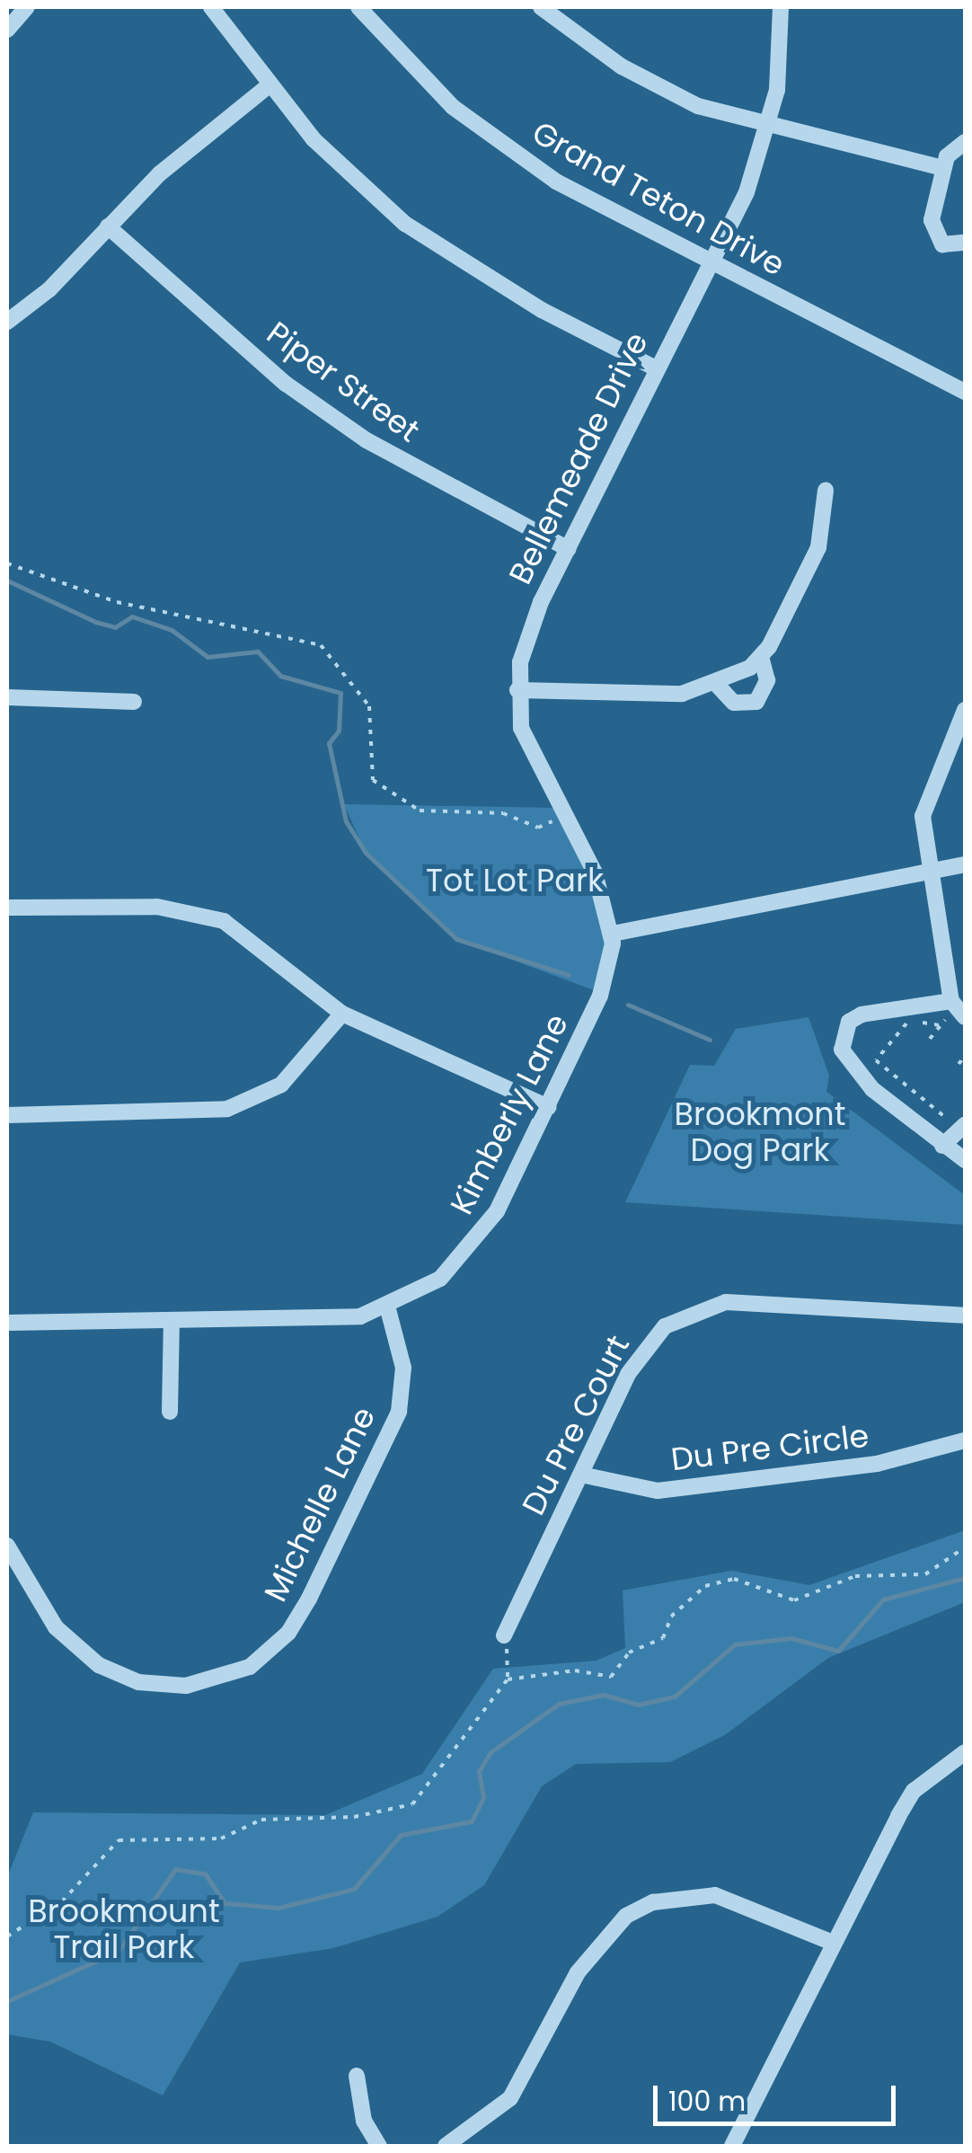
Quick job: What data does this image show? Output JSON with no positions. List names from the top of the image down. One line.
{"streets":{"street":["Grand Teton Drive","Piper Street","Bellemeade Drive","Kimberly Lane","Du Pre Court","Du Pre Circle","Michelle Lane"]},"crossings":[["Grand Teton Drive","Bellemeade Drive"],["Piper Street","Bellemeade Drive"],["Bellemeade Drive","Kimberly Lane"],["Kimberly Lane","Michelle Lane"],["Du Pre Court","Du Pre Circle"]],"parks":["Tot Lot Park","Brookmont Dog Park","Brookmount Trail Park"],"scale_bar":"100 m"}
